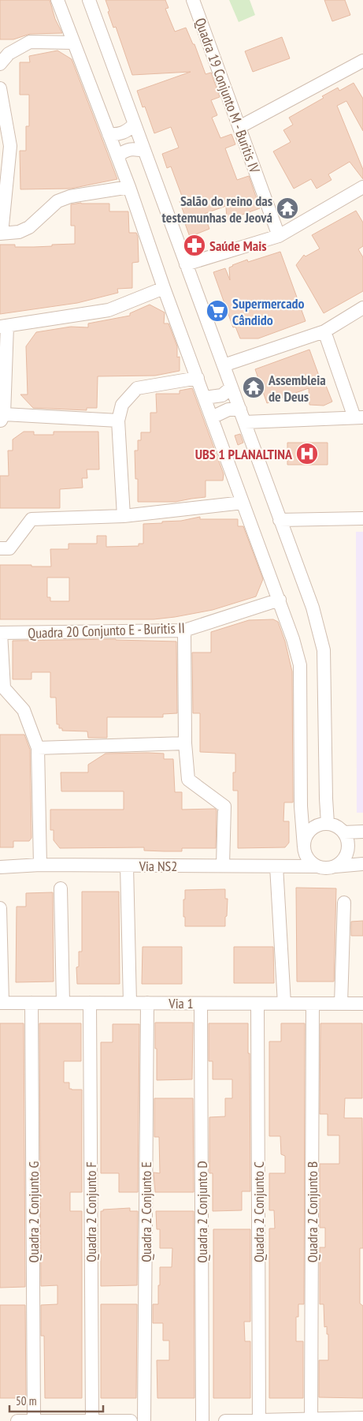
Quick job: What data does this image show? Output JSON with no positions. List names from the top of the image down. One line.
{"streets":{"street":["Quadra 19 Conjunto M - Buritis IV","Quadra 20 Conjunto E - Buritis II","Via NS2","Via 1","Quadra 2 Conjunto G","Quadra 2 Conjunto F","Quadra 2 Conjunto E","Quadra 2 Conjunto D","Quadra 2 Conjunto C","Quadra 2 Conjunto B"]},"crossings":[["Via 1","Quadra 2 Conjunto G"],["Via 1","Quadra 2 Conjunto F"],["Via 1","Quadra 2 Conjunto E"],["Via 1","Quadra 2 Conjunto D"],["Via 1","Quadra 2 Conjunto C"],["Via 1","Quadra 2 Conjunto B"]],"places":{"temple":["Salão do reino das testemunhas de Jeová","Assembleia de Deus"],"pharmacy":["Saúde Mais"],"supermarket":["Supermercado Cândido"],"hospital":["UBS 1 PLANALTINA"]},"scale_bar":"50 m"}
